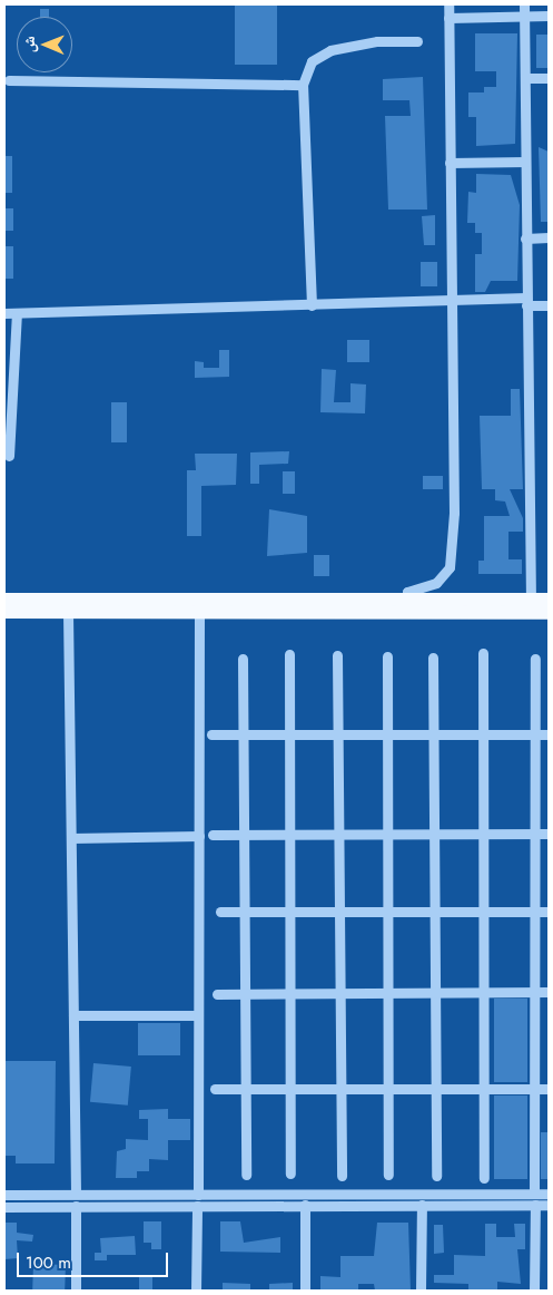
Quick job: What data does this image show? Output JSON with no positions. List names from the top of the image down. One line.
{"scale_bar":"100 m","north":"left"}
